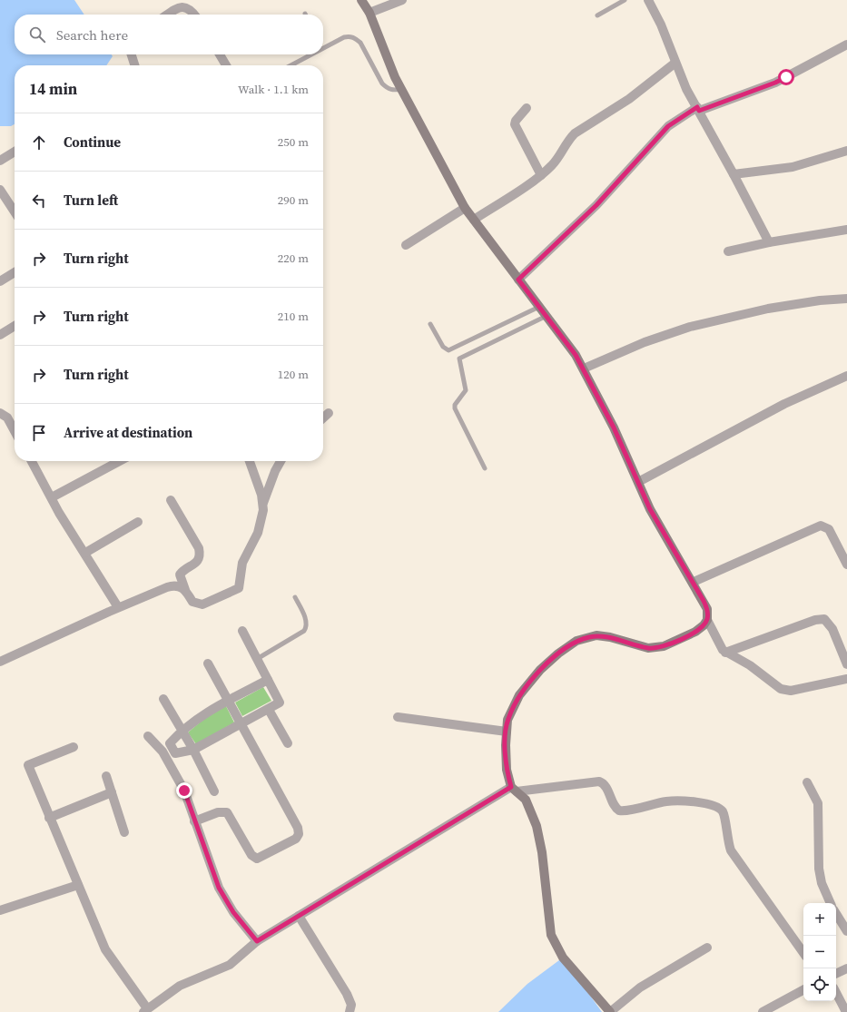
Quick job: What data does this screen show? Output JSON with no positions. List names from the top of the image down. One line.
{"page":{"search":"Search here","heading":["14 min","Walk · 1.1 km"],"list":[["Continue","250 m"],["Turn left","290 m"],["Turn right","220 m"],["Turn right","210 m"],["Turn right","120 m"],"Arrive at destination"],"map_buttons":["+","−"]}}
